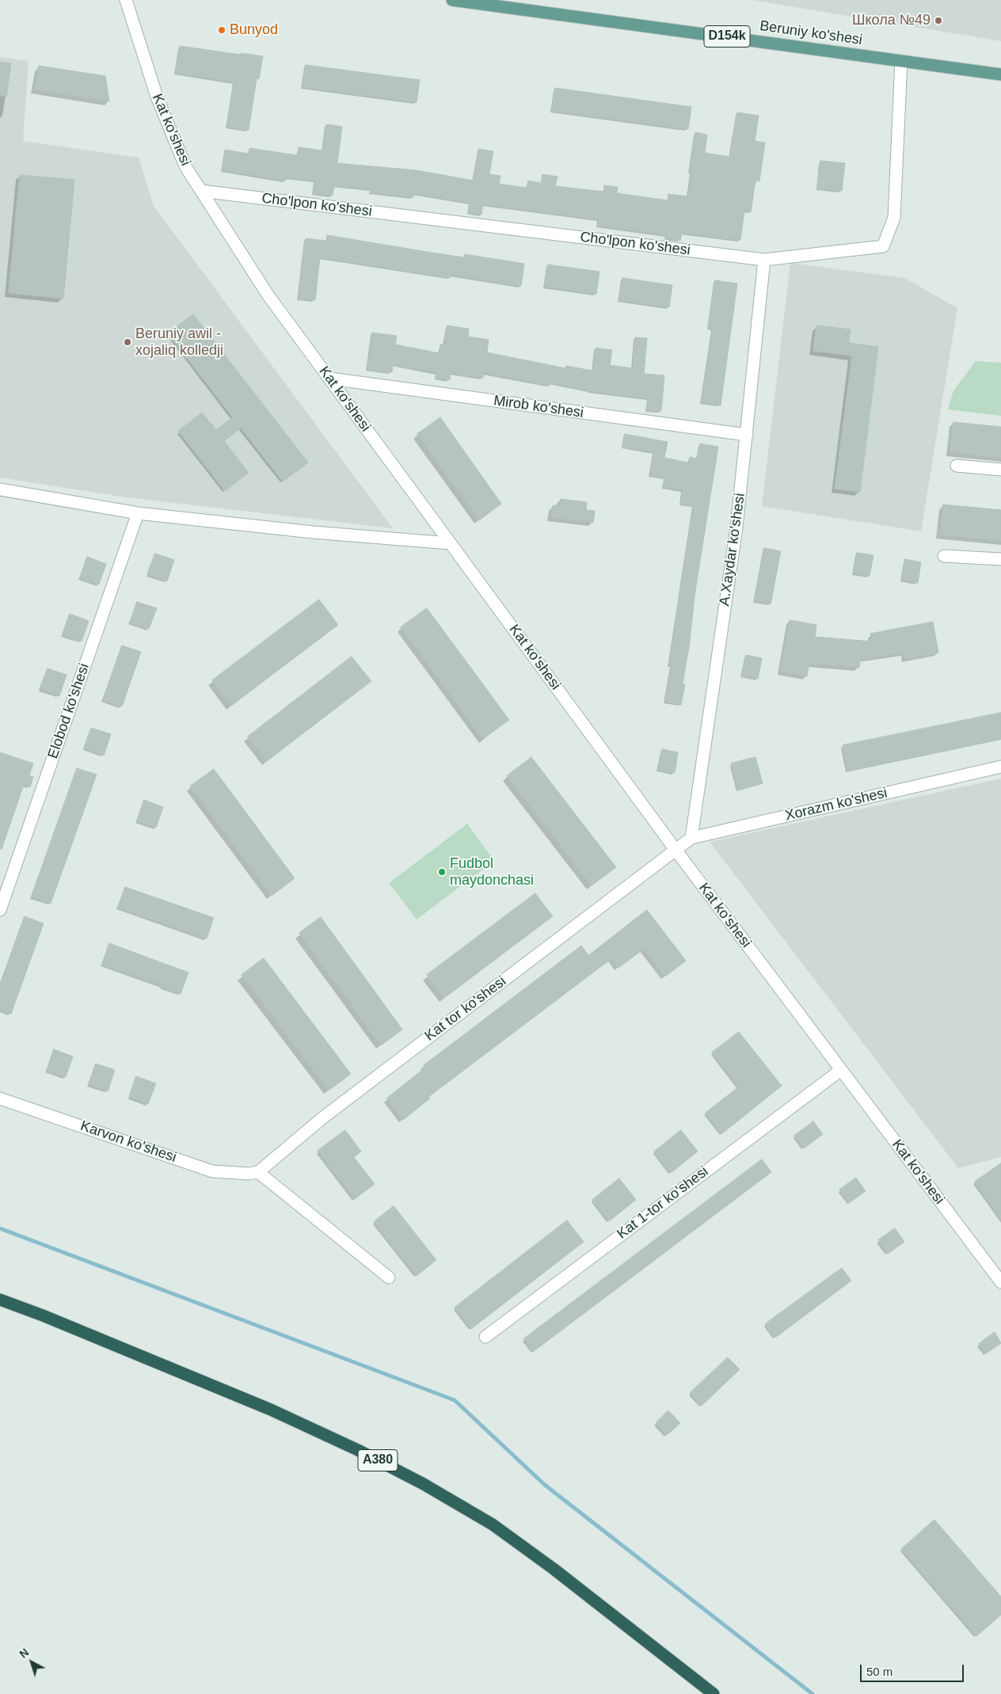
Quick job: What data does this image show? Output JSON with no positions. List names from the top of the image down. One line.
{"streets":{"highway":["A380"],"main road":["Beruniy ko'shesi","D154k"],"street":["Kat ko'shesi","Cho'lpon ko'shesi","Mirob ko'shesi","A.Xaydar ko'shesi","Elobod ko'shesi","Xorazm ko'shesi","Kat tor ko'shesi","Karvon ko'shesi","Kat 1-tor ko'shesi"]},"crossings":[["Beruniy ko'shesi","Cho'lpon ko'shesi"],["Kat ko'shesi","Cho'lpon ko'shesi"],["Kat ko'shesi","Mirob ko'shesi"],["Kat ko'shesi","Xorazm ko'shesi"],["Kat ko'shesi","Kat tor ko'shesi"],["Kat ko'shesi","Kat 1-tor ko'shesi"],["Cho'lpon ko'shesi","A.Xaydar ko'shesi"],["Mirob ko'shesi","A.Xaydar ko'shesi"],["A.Xaydar ko'shesi","Xorazm ko'shesi"],["Xorazm ko'shesi","Kat tor ko'shesi"],["Kat tor ko'shesi","Karvon ko'shesi"]],"places":["Школа №49","Bunyod","Beruniy awil - xojaliq kolledji","Fudbol maydonchasi"],"scale_bar":"50 m","north":"top left"}
